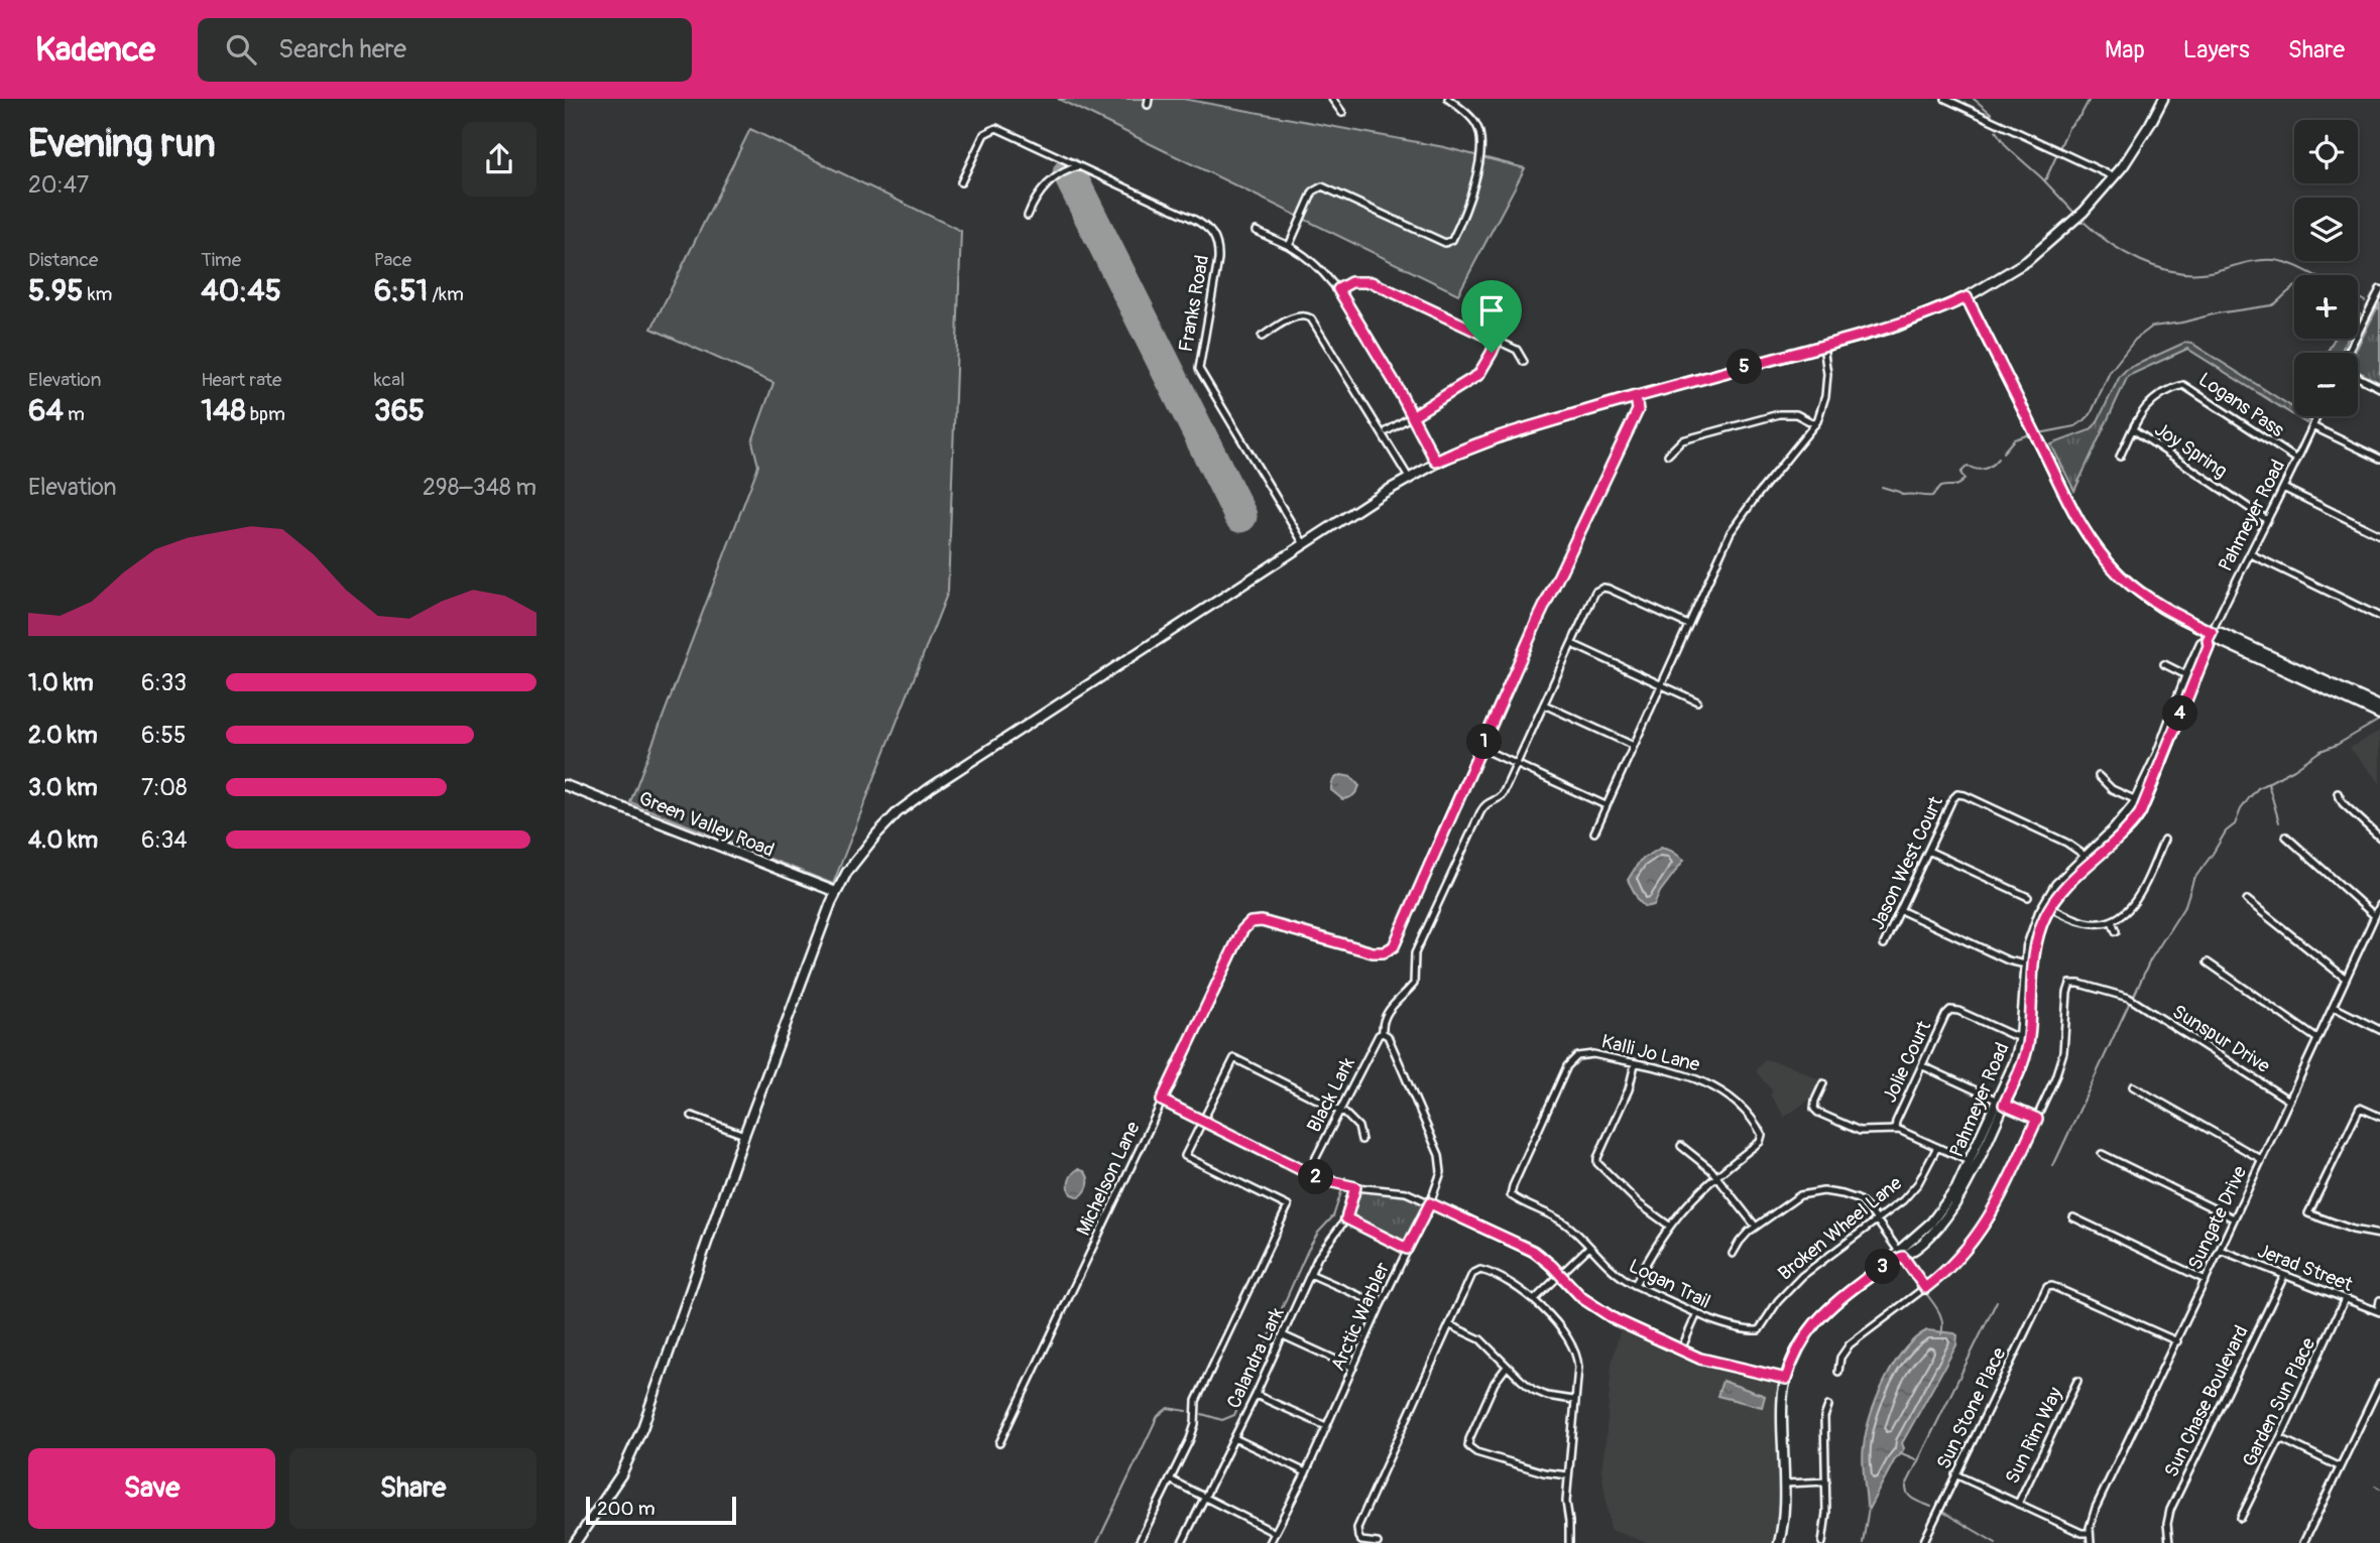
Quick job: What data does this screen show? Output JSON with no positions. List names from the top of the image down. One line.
{"streets":{"main road":["Pahmeyer Road","Green Valley Road"],"street":["Franks Road","Logans Pass","Joy Spring","Jason West Court","Sunspur Drive","Kalli Jo Lane","Jolie Court","Black Lark","Michelson Lane","Sungate Drive","Broken Wheel Lane","Jerad Street","Logan Trail","Arctic Warbler","Calandra Lark","Sun Chase Boulevard","Garden Sun Place","Sun Stone Place","Sun Rim Way"]},"crossings":[["Logans Pass","Joy Spring"],["Logans Pass","Pahmeyer Road"],["Joy Spring","Pahmeyer Road"],["Pahmeyer Road","Jason West Court"],["Pahmeyer Road","Jolie Court"],["Sunspur Drive","Sungate Drive"],["Kalli Jo Lane","Logan Trail"],["Black Lark","Arctic Warbler"],["Sungate Drive","Jerad Street"],["Sungate Drive","Sun Stone Place"],["Broken Wheel Lane","Logan Trail"],["Jerad Street","Sun Chase Boulevard"],["Jerad Street","Garden Sun Place"]],"scale_bar":"200 m","page":{"header":"Kadence","search":"Search here","nav":["Map","Layers","Share"],"heading":["Evening run","20:47"],"map_buttons":["+","−"],"stats":[["Distance","5.95 km"],["Time","40:45"],["Pace","6:51 /km"],["Elevation","64 m"],["Heart rate","148 bpm"],["kcal","365"]],"pins":["5","4","1","2","3"],"chart":["Elevation","298–348 m"],"list":[{"name":"1.0 km","note":"6:33"},{"name":"2.0 km","note":"6:55"},{"name":"3.0 km","note":"7:08"},{"name":"4.0 km","note":"6:34"}],"buttons":["Save","Share"],"scale":"200 m"}}
